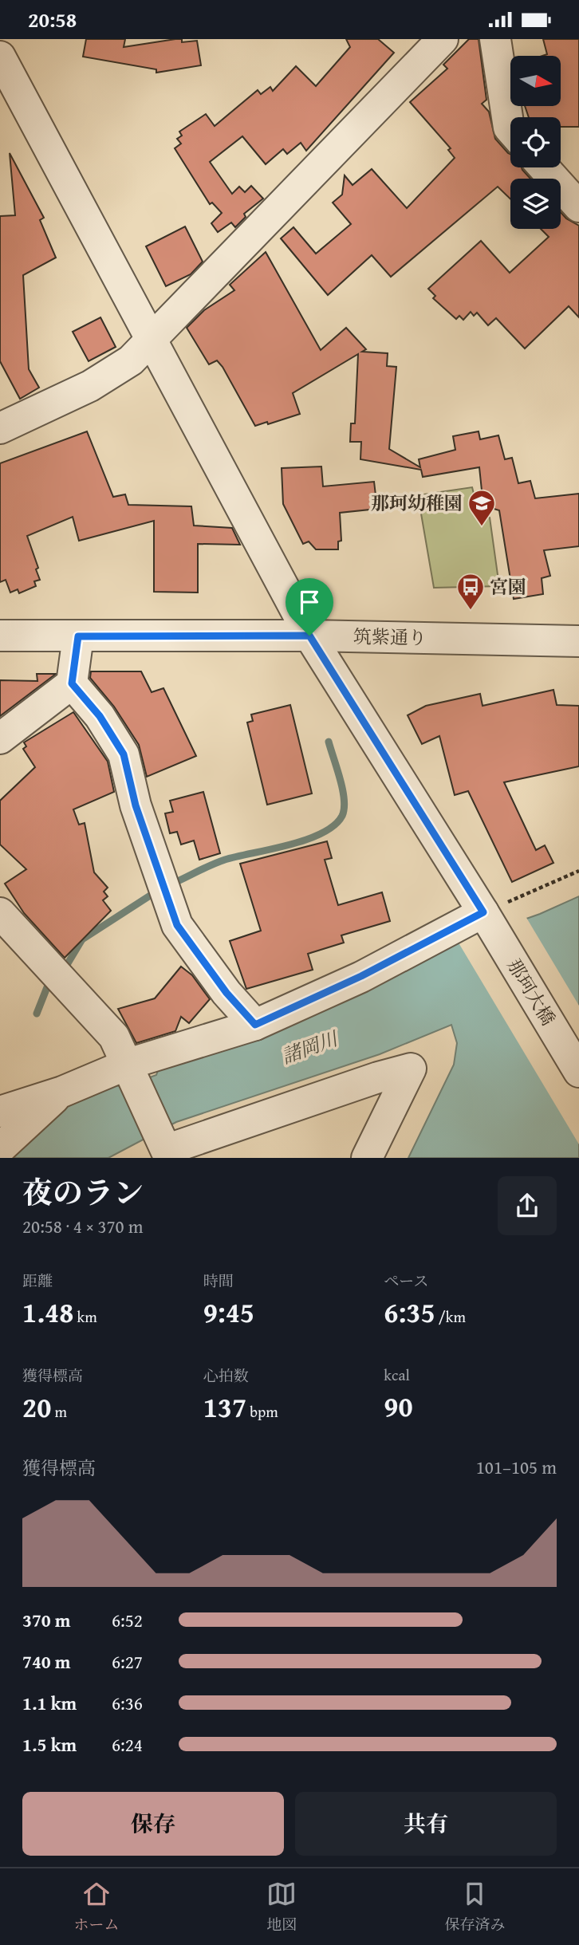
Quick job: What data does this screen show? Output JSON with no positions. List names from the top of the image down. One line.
{"streets":{"street":["筑紫通り","那珂大橋"]},"crossings":[["筑紫通り","那珂大橋"]],"water":["諸岡川"],"places":{"school or university":["那珂幼稚園"],"bus stop":["宮園"]},"north":"right","page":{"status":"20:58","heading":["夜のラン","20:58 · 4 × 370 m"],"stats":[["距離","1.48 km"],["時間","9:45"],["ペース","6:35 /km"],["獲得標高","20 m"],["心拍数","137 bpm"],["kcal","90"]],"chart":["獲得標高","101–105 m"],"list":[{"name":"370 m","note":"6:52"},{"name":"740 m","note":"6:27"},{"name":"1.1 km","note":"6:36"},{"name":"1.5 km","note":"6:24"}],"buttons":["保存","共有"],"tabs":["ホーム","地図","保存済み"]}}
